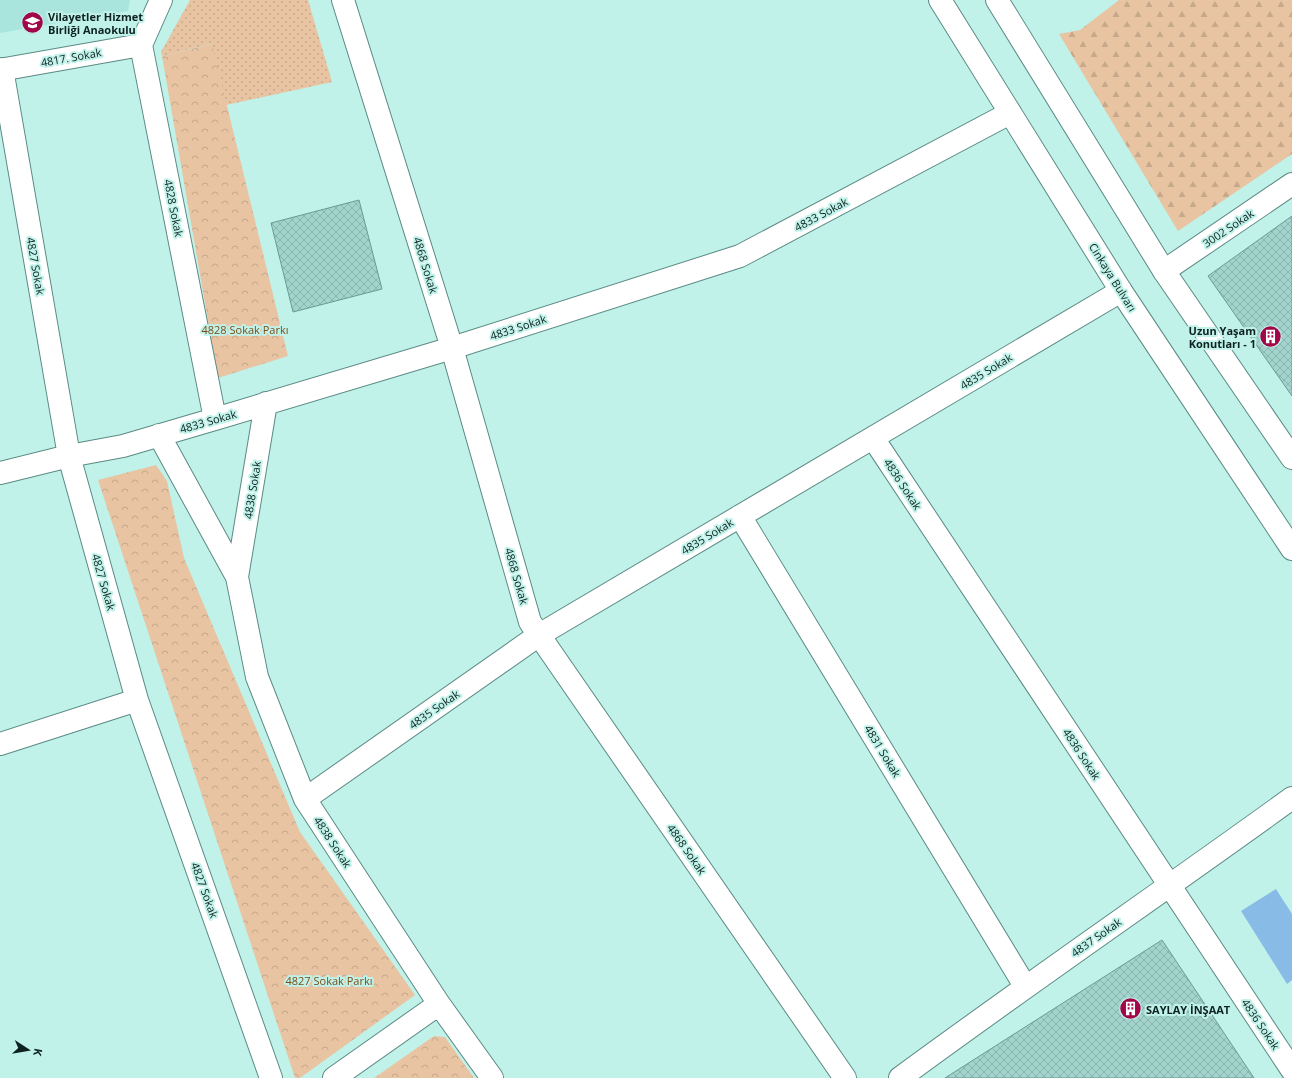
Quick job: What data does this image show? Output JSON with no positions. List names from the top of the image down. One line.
{"streets":{"street":["4817. Sokak","4828 Sokak","4833 Sokak","3002 Sokak","4868 Sokak","4827 Sokak","Cinkaya Bulvarı","4835 Sokak","4836 Sokak","4838 Sokak","4831 Sokak","4837 Sokak"]},"crossings":[["4817. Sokak","4828 Sokak"],["4817. Sokak","4827 Sokak"],["4828 Sokak","4833 Sokak"],["4833 Sokak","4868 Sokak"],["4833 Sokak","4827 Sokak"],["4833 Sokak","Cinkaya Bulvarı"],["4833 Sokak","4838 Sokak"],["4868 Sokak","4835 Sokak"],["Cinkaya Bulvarı","4835 Sokak"],["4835 Sokak","4836 Sokak"],["4835 Sokak","4838 Sokak"],["4835 Sokak","4831 Sokak"],["4836 Sokak","4837 Sokak"],["4831 Sokak","4837 Sokak"]],"parks":["4828 Sokak Parkı","4827 Sokak Parkı"],"places":{"school or university":["Vilayetler Hizmet Birliği Anaokulu"],"building":["Uzun Yaşam Konutları - 1","SAYLAY İNŞAAT"]},"north":"right"}
